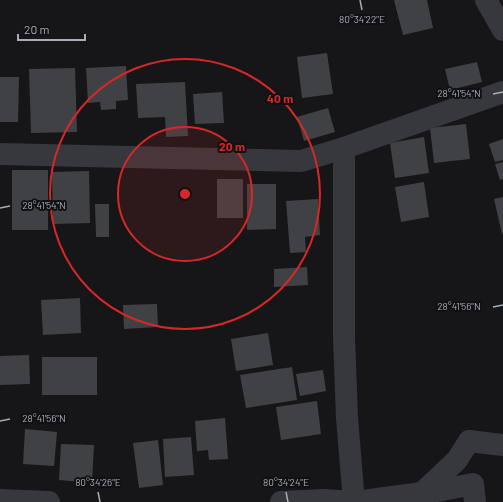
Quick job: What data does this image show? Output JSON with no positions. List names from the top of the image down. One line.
{"scale_bar":"20 m","coordinates":["80°34'22\"E","28°41'54\"N","28°41'56\"N","80°34'26\"E","80°34'24\"E"],"rings":["40 m","20 m"]}
